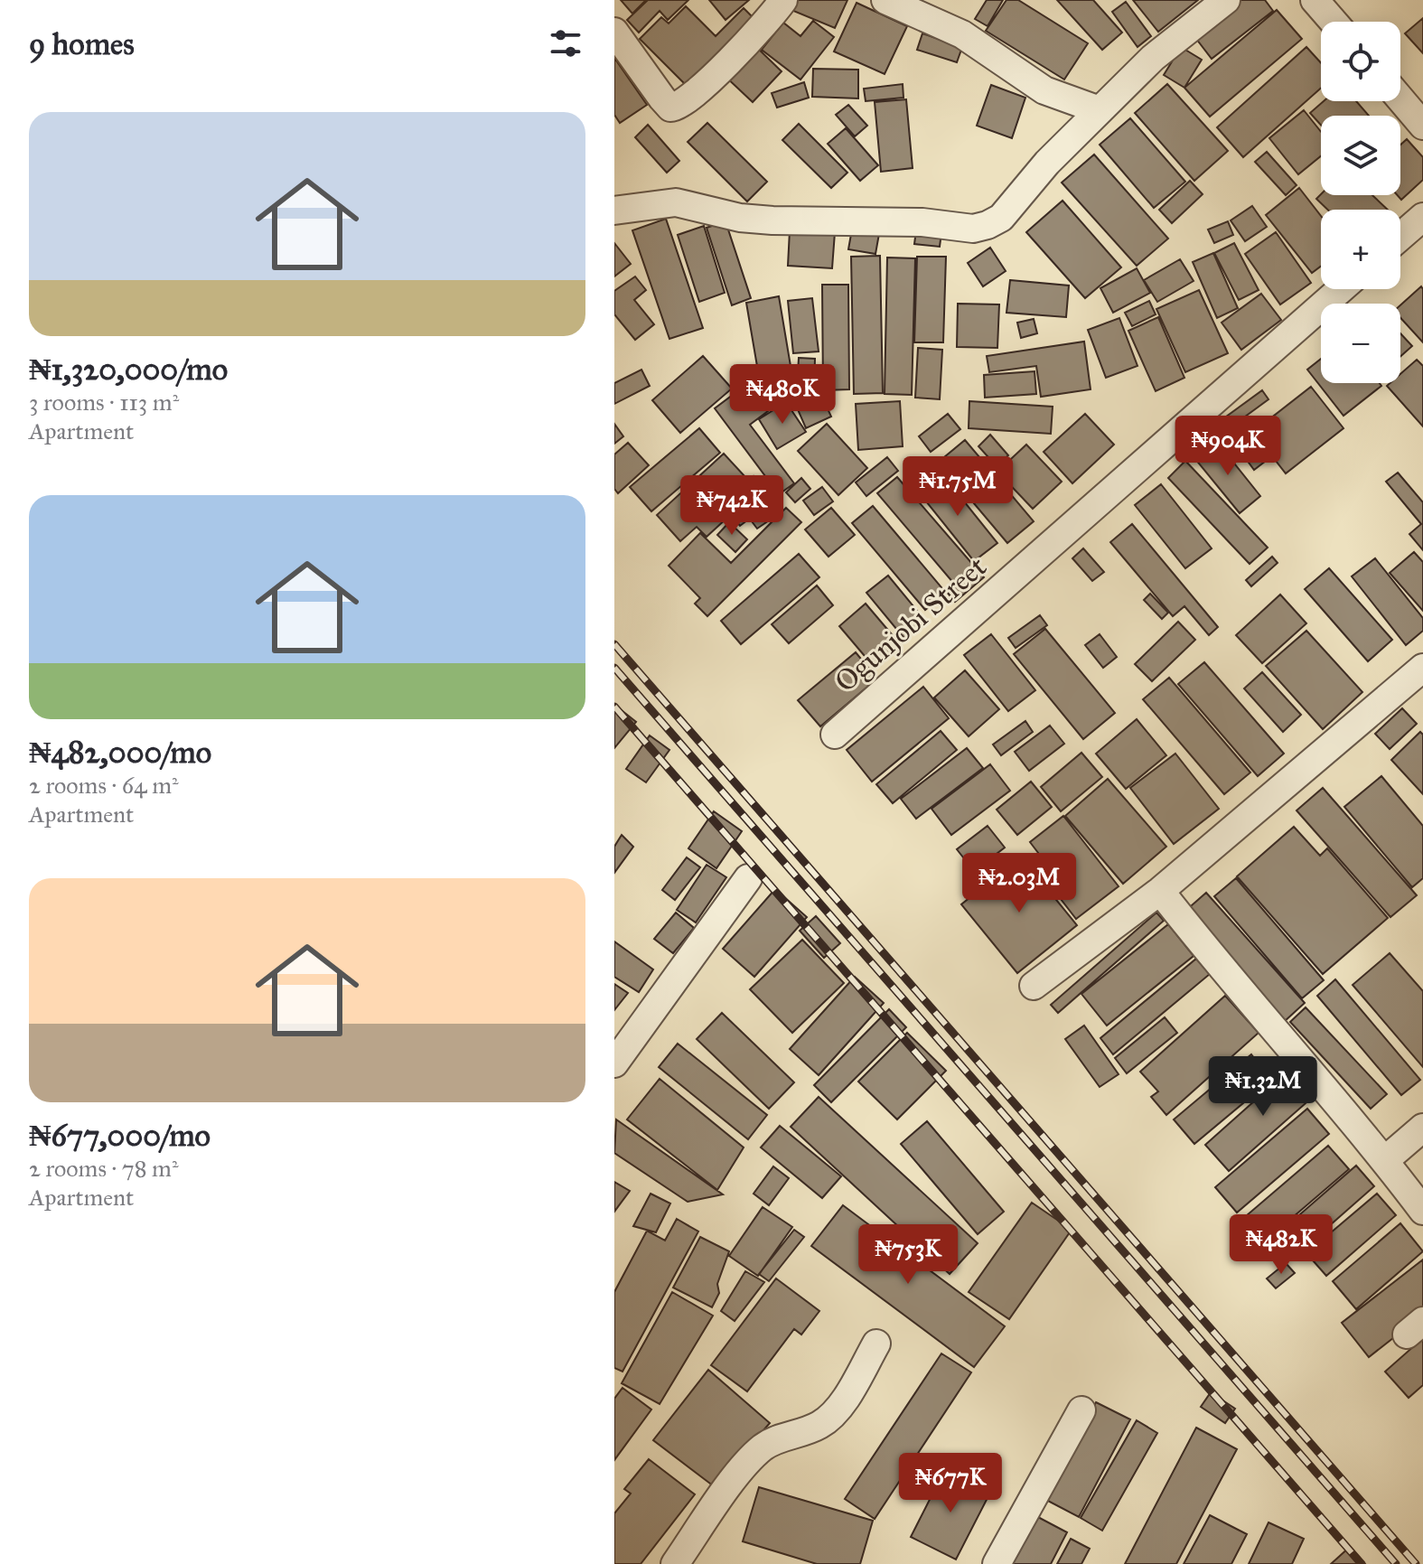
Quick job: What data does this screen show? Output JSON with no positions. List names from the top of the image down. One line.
{"streets":{"street":["Ogunjobi Street"]},"page":{"heading":"9 homes","map_buttons":["+","−"],"list":[{"name":"₦1,320,000/mo","note":"3 rooms · 113 m² · Apartment"},{"name":"₦482,000/mo","note":"2 rooms · 64 m² · Apartment"},{"name":"₦677,000/mo","note":"2 rooms · 78 m² · Apartment"}],"price":["₦480K","₦904K","₦1.75M","₦742K","₦2.03M","₦1.32M","₦482K","₦753K","₦677K"]}}
